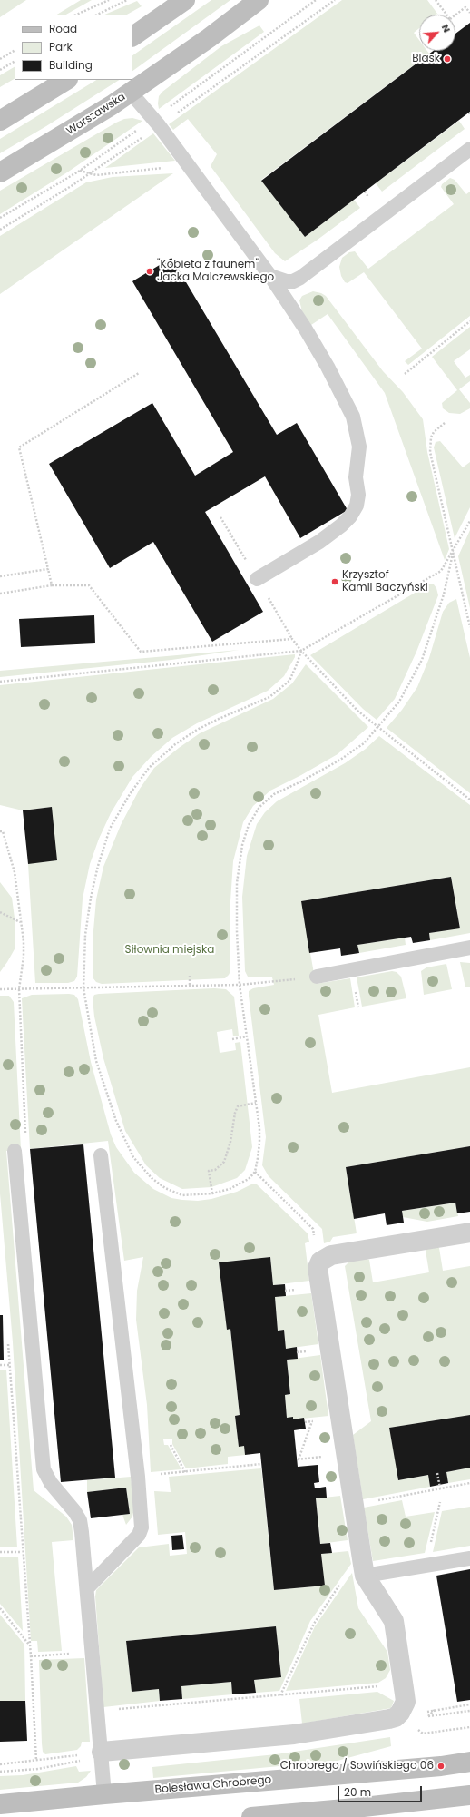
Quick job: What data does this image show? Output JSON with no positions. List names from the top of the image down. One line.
{"streets":{"street":["Warszawska","Bolesława Chrobrego"]},"parks":["Siłownia miejska"],"places":["Blask","\"Kobieta z faunem\" Jacka Malczewskiego","Krzysztof Kamil Baczyński","Chrobrego / Sowińskiego 06"],"legend":["Road","Park","Building"],"scale_bar":"20 m","north":"top right"}
